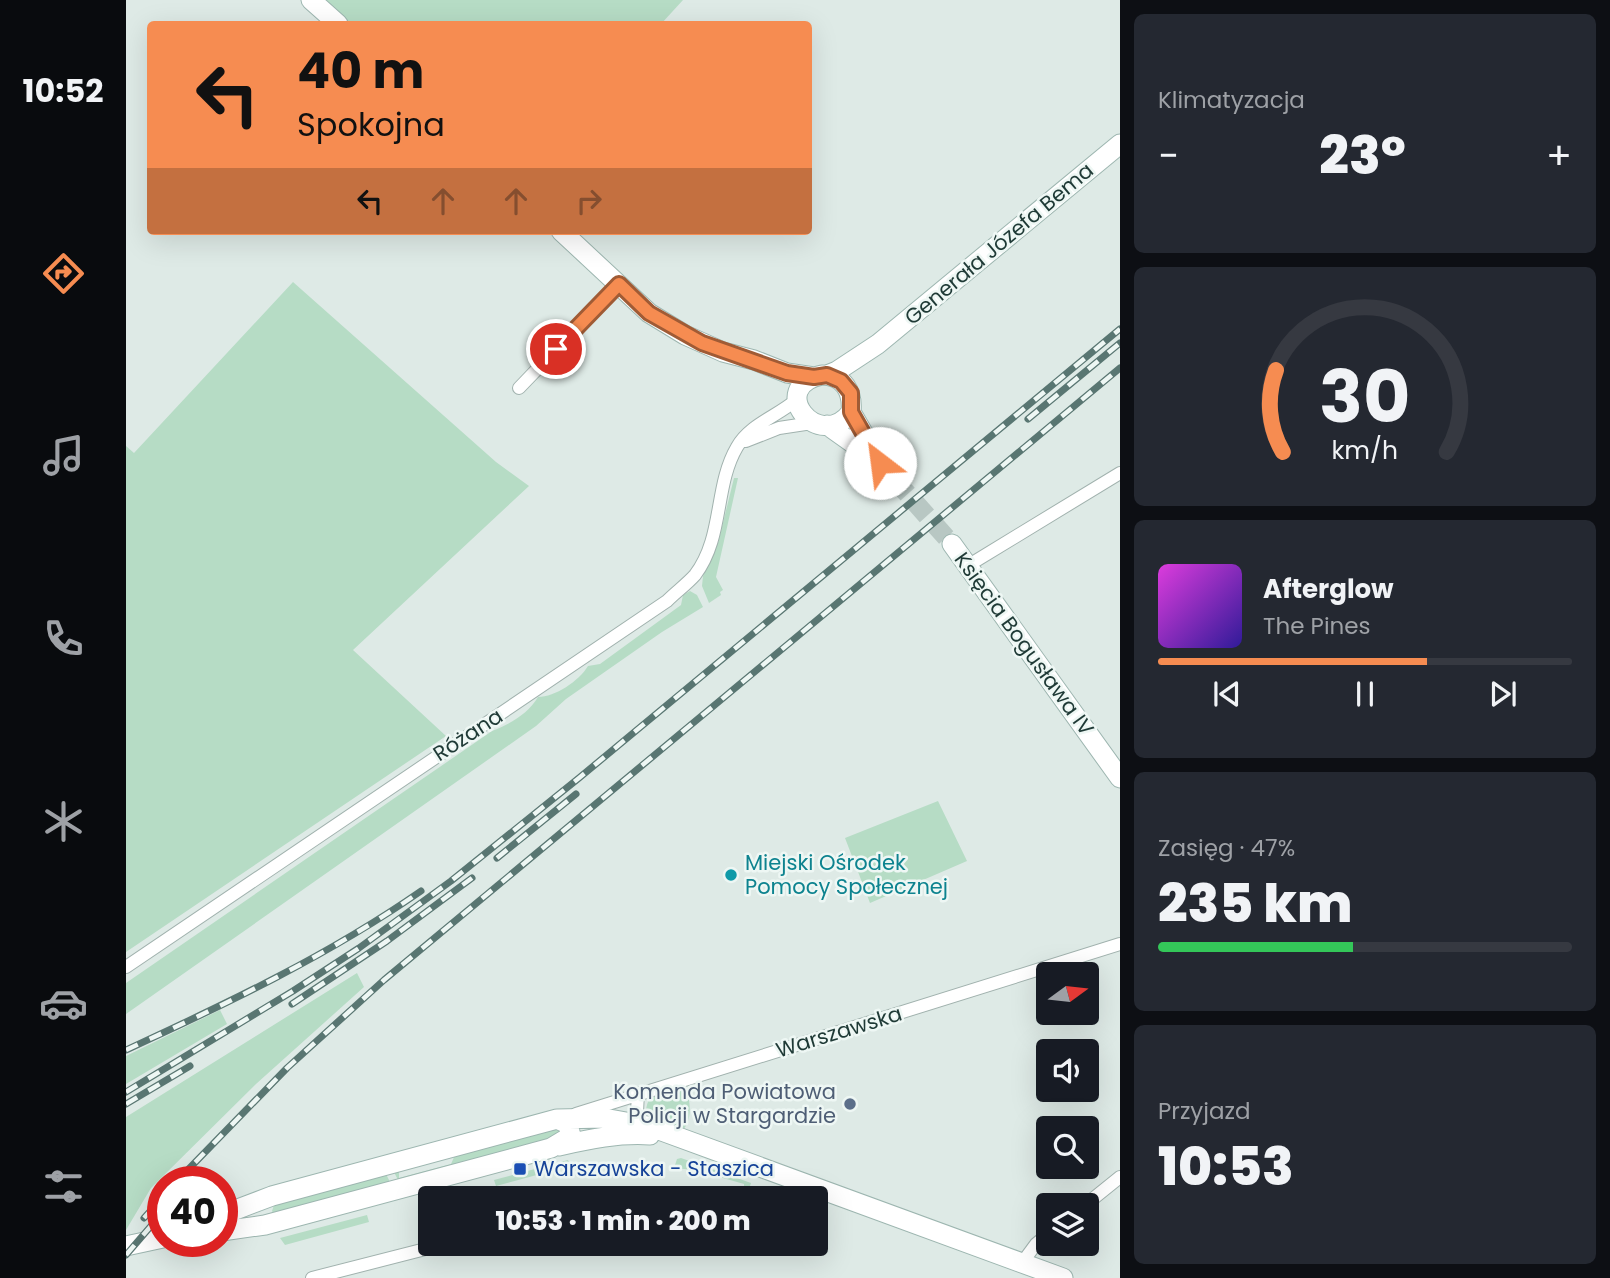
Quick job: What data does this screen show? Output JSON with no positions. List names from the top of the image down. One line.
{"streets":{"main road":["Generała Józefa Bema","Księcia Bogusława IV","Warszawska"],"street":["Różana"]},"crossings":[["Generała Józefa Bema","Różana"]],"places":{"other":["Miejski Ośrodek Pomocy Społecznej","Komenda Powiatowa Policji w Stargardzie"],"transit":["Warszawska - Staszica"]},"north":"right","page":{"tabs":"10:52","tile":["Klimatyzacja",["Zasięg · 47%","235 km"],["Przyjazd","10:53"]],"turn":["40 m","Spokojna"],"heat":["−","23°","+"],"song":["Afterglow","The Pines"],"limit":"40","trip":"10:53 · 1 min · 200 m","gauge":["30","km/h"]}}
